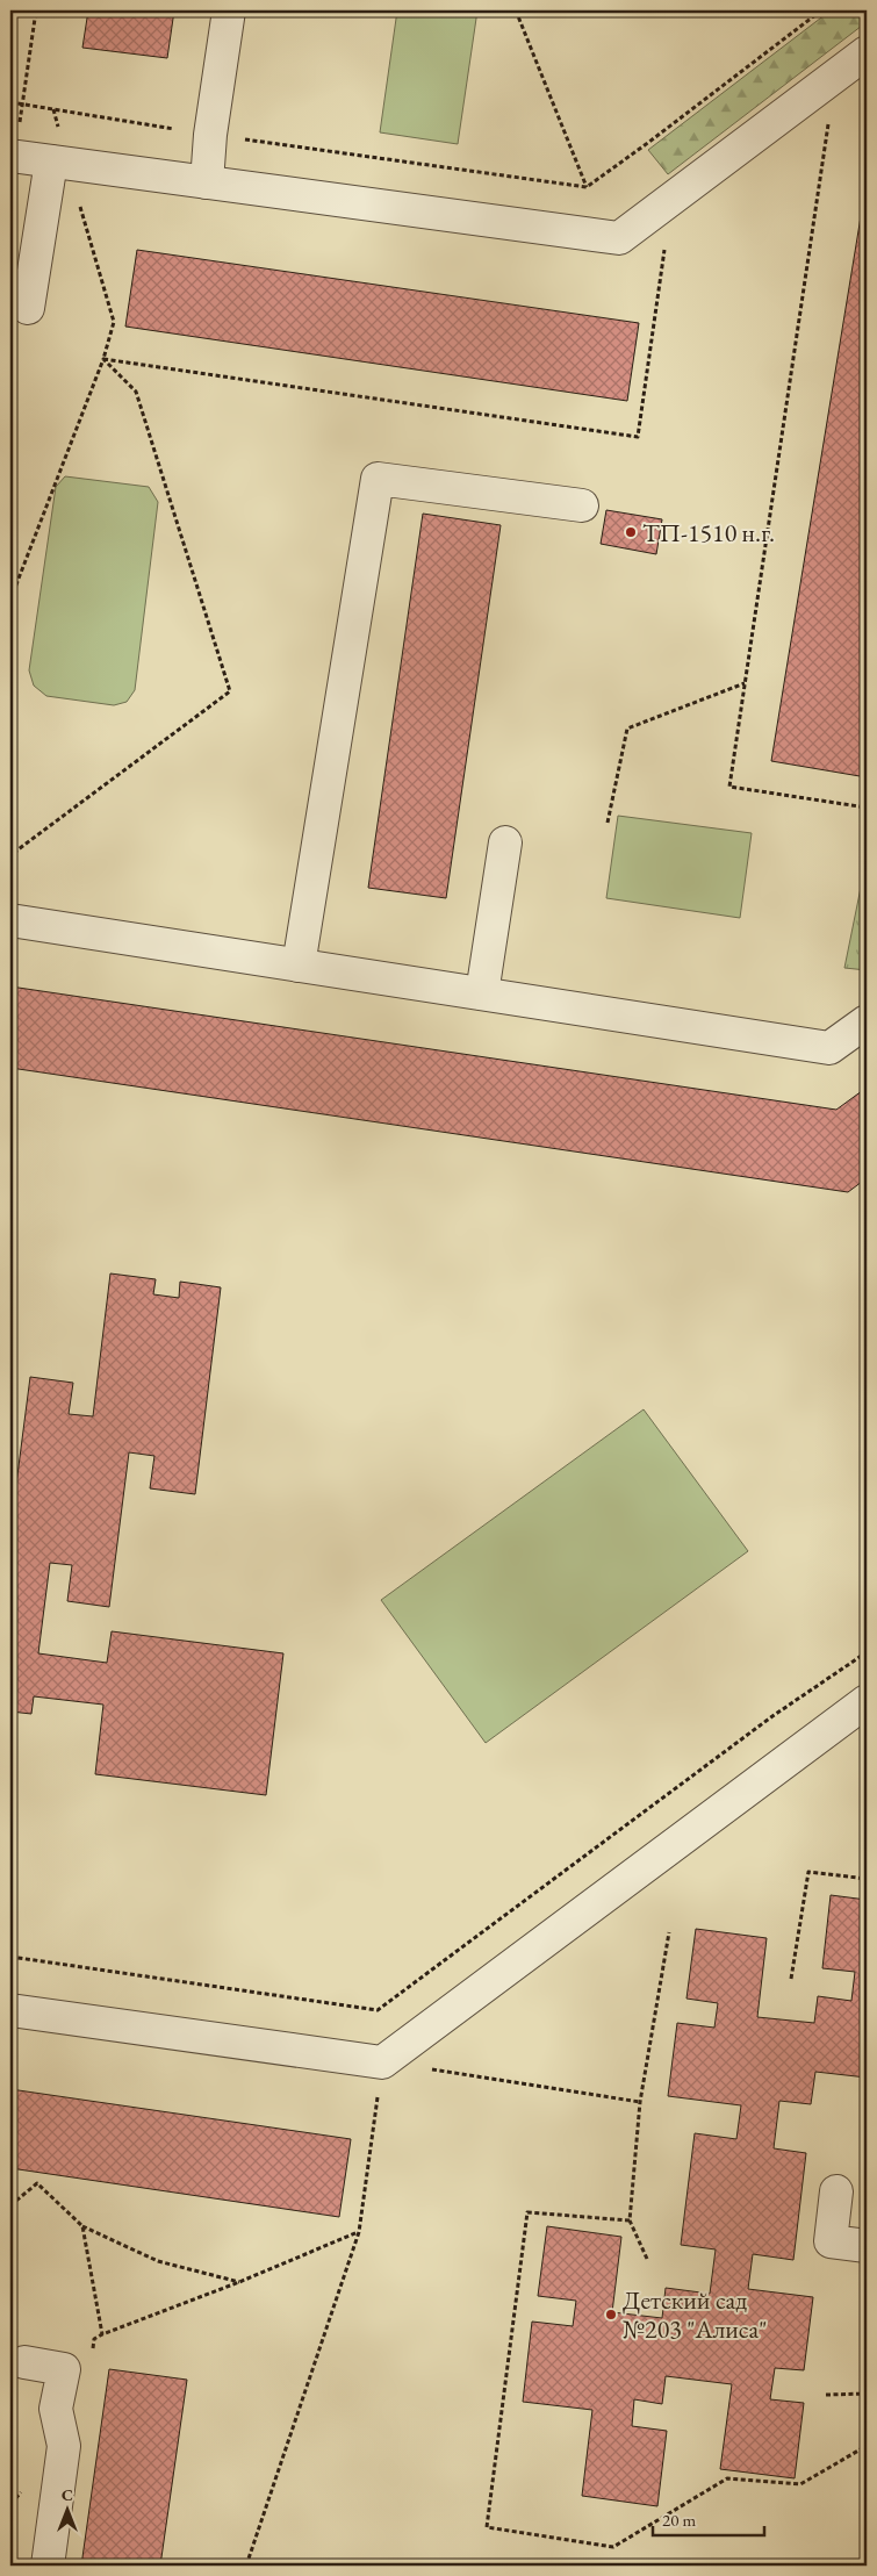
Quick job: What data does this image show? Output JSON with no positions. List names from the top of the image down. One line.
{"places":["ТП-1510 н.г.","Детский сад №203 \"Алиса\""],"scale_bar":"20 m","north":"top"}
